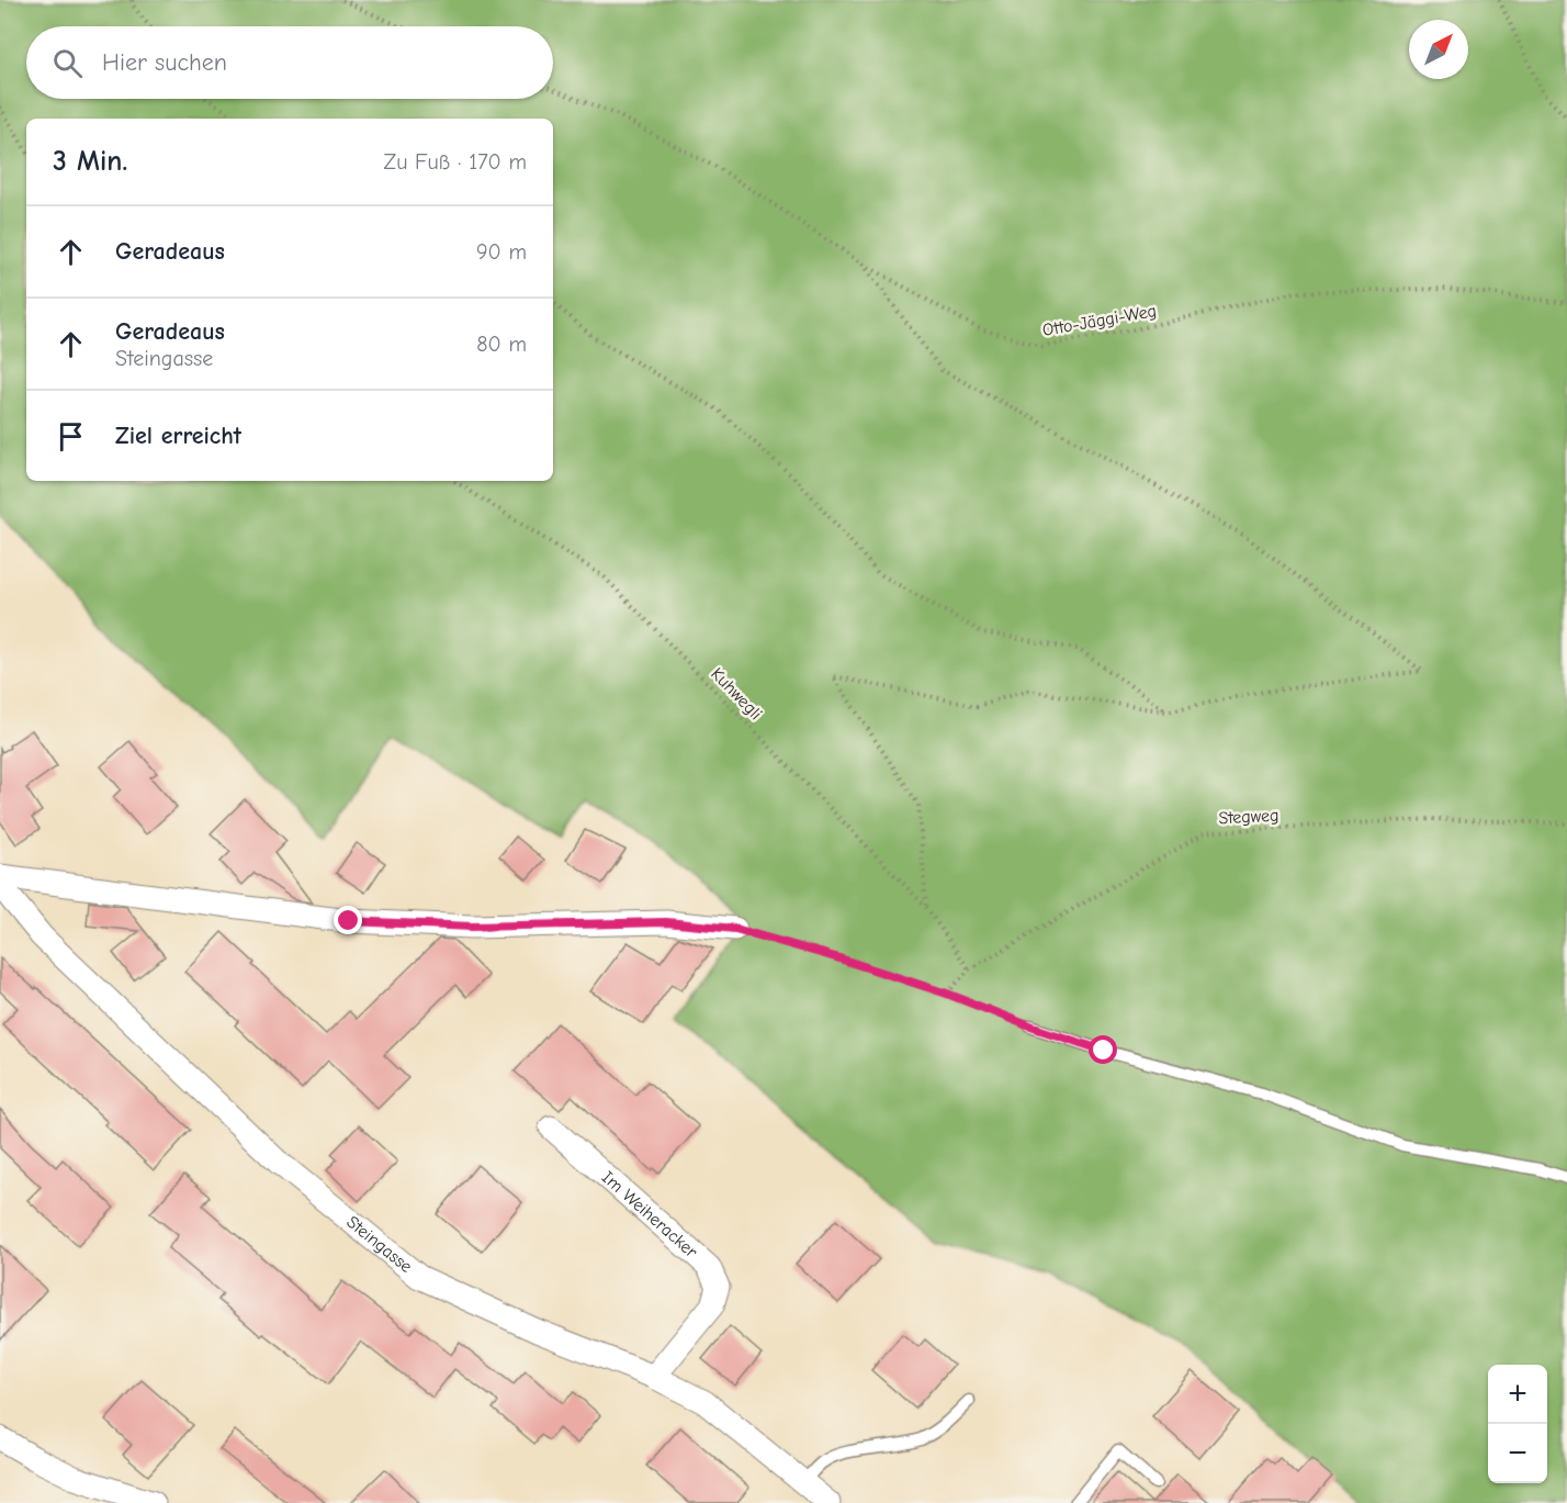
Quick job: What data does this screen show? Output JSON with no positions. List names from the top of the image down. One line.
{"streets":{"street":["Im Weiheracker","Steingasse"],"path":["Otto-Jäggi-Weg","Kuhwegli","Stegweg"]},"crossings":[["Kuhwegli","Stegweg"],["Im Weiheracker","Steingasse"]],"north":"top right","page":{"search":"Hier suchen","heading":["3 Min.","Zu Fuß · 170 m"],"list":[["Geradeaus","90 m"],["Geradeaus","Steingasse","80 m"],"Ziel erreicht"],"map_buttons":["+","−"]}}
